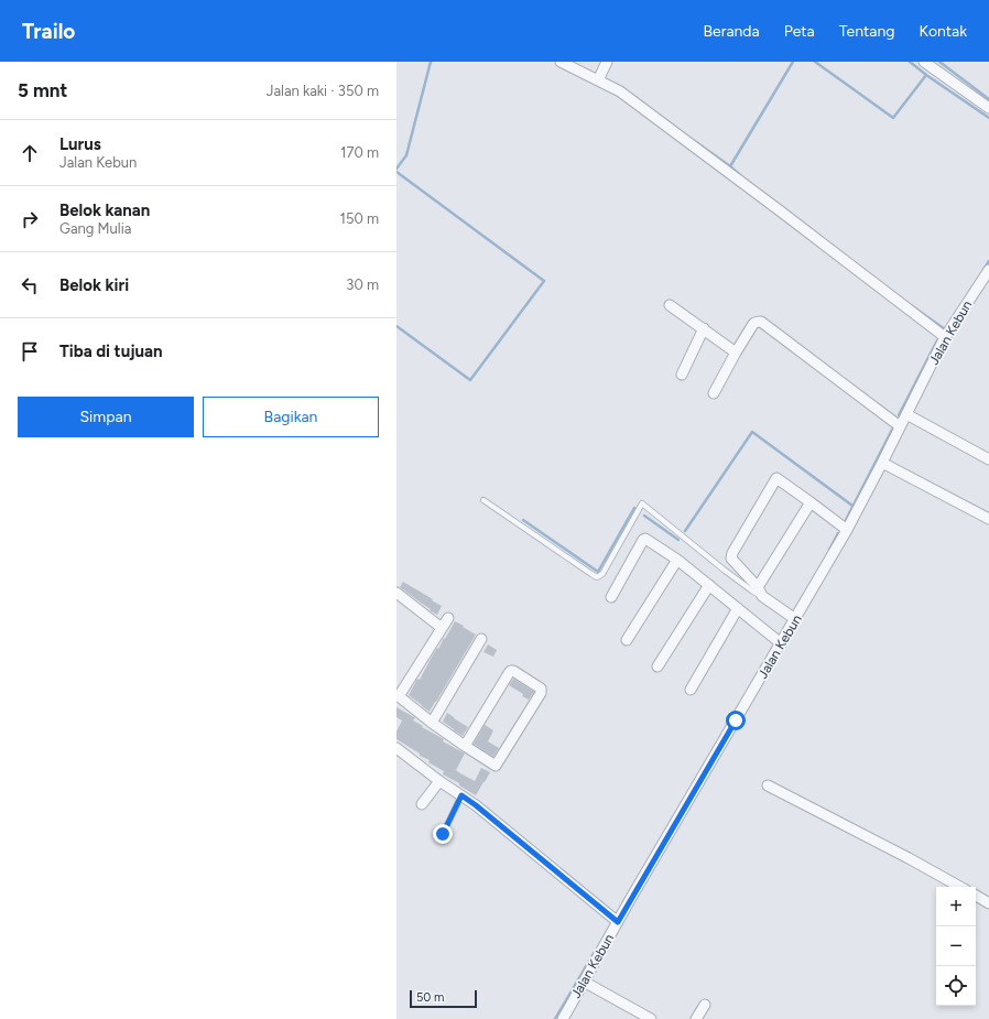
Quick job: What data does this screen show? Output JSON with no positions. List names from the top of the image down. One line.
{"streets":{"street":["Jalan Kebun"]},"scale_bar":"50 m","page":{"header":"Trailo","nav":["Beranda","Peta","Tentang","Kontak"],"heading":["5 mnt","Jalan kaki · 350 m"],"list":[["Lurus","Jalan Kebun","170 m"],["Belok kanan","Gang Mulia","150 m"],["Belok kiri","30 m"],"Tiba di tujuan"],"buttons":["Simpan","Bagikan"],"map_buttons":["+","−"],"scale":"50 m"}}
